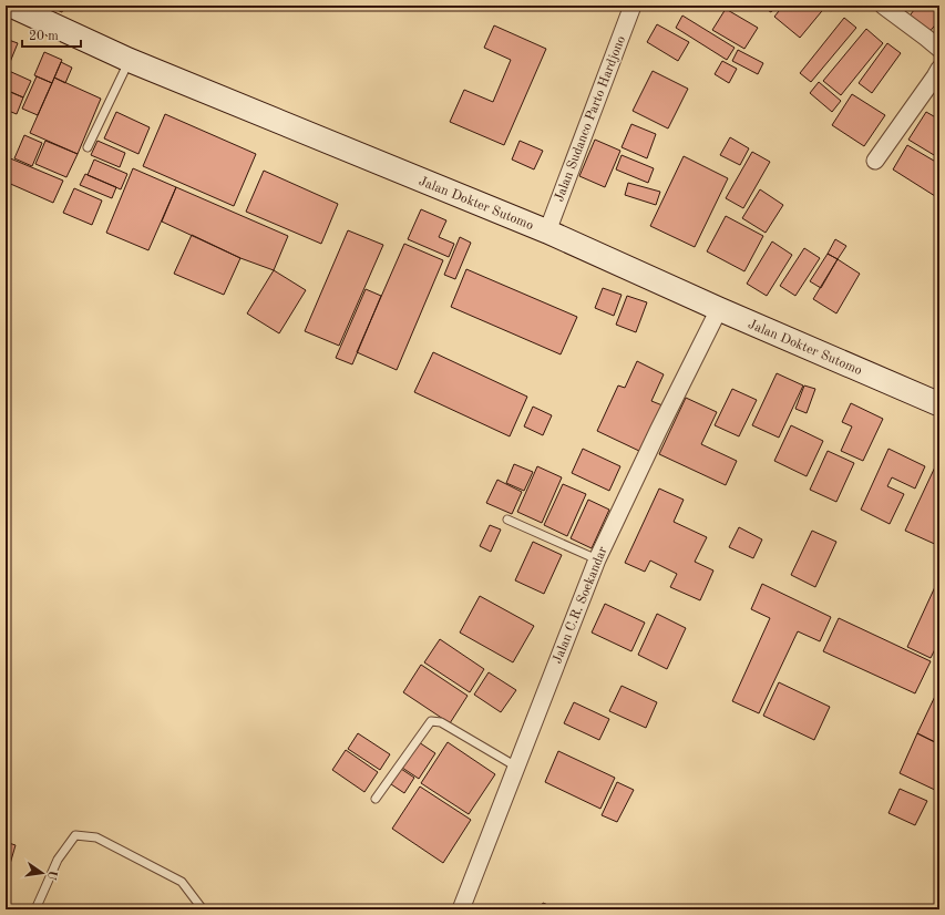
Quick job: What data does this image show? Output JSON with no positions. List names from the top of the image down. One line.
{"streets":{"main road":["Jalan Dokter Sutomo"],"street":["Jalan Sudanco Parto Hardjono","Jalan C.R. Soekandar"]},"crossings":[["Jalan Sudanco Parto Hardjono","Jalan Dokter Sutomo"],["Jalan Dokter Sutomo","Jalan C.R. Soekandar"]],"scale_bar":"20 m","north":"right"}
